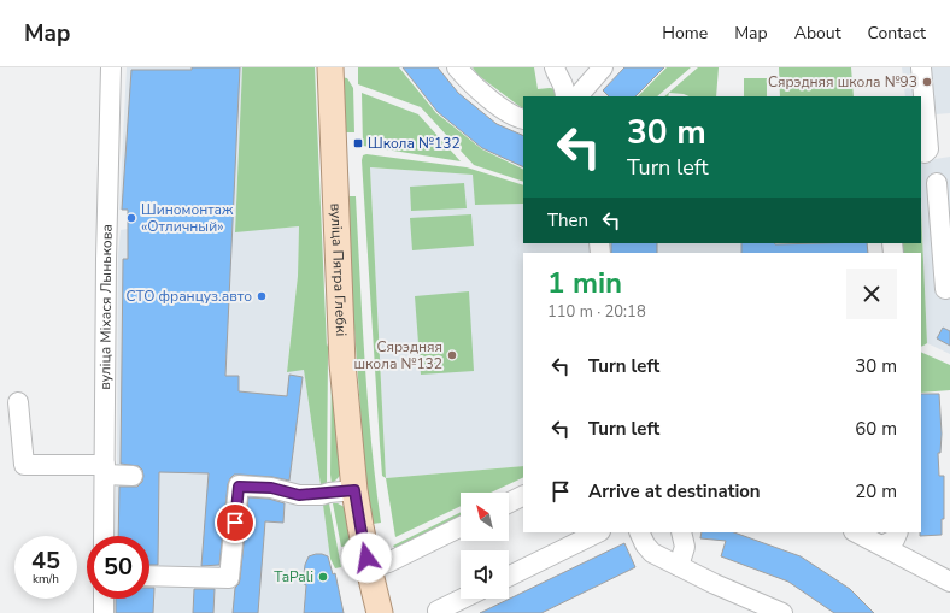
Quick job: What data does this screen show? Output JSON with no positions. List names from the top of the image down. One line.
{"streets":{"main road":["вуліца Пятра Глебкі"],"street":["вуліца Міхася Лынькова"]},"places":{"other":["Сярэдняя школа №93","Шиномонтаж «Отличный»","СТО француз.авто","Сярэдняя школа №132","TaPali"],"transit":["Школа №132"]},"north":"top left","page":{"header":"Map","nav":["Home","Map","About","Contact"],"turn":["30 m","Turn left"],"then":"Then","heading":["1 min","110 m · 20:18"],"list":[{"name":"Turn left","value":"30 m"},{"name":"Turn left","value":"60 m"},{"name":"Arrive at destination","value":"20 m"}],"speed":"45 km/h","limit":"50"}}
